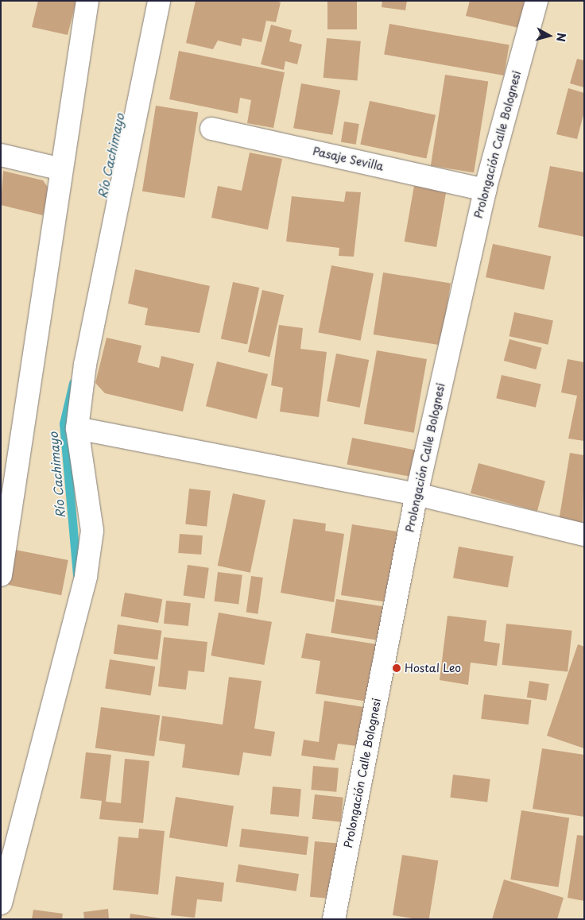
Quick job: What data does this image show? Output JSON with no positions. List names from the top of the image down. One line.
{"streets":{"street":["Prolongación Calle Bolognesi","Pasaje Sevilla"]},"crossings":[["Prolongación Calle Bolognesi","Pasaje Sevilla"]],"water":["Río Cachimayo"],"places":["Hostal Leo"],"north":"right"}
